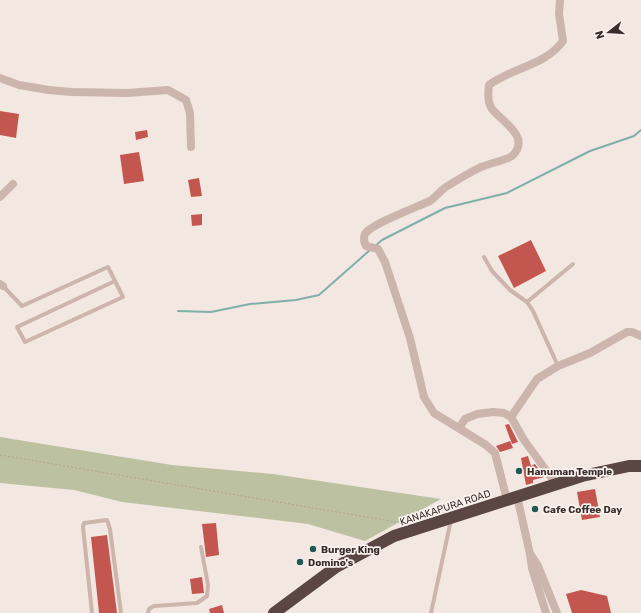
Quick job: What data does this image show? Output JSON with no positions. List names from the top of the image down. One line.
{"streets":{"highway":["KANAKAPURA ROAD"]},"places":["Hanuman Temple","Cafe Coffee Day","Burger King","Domino's"],"north":"left"}
